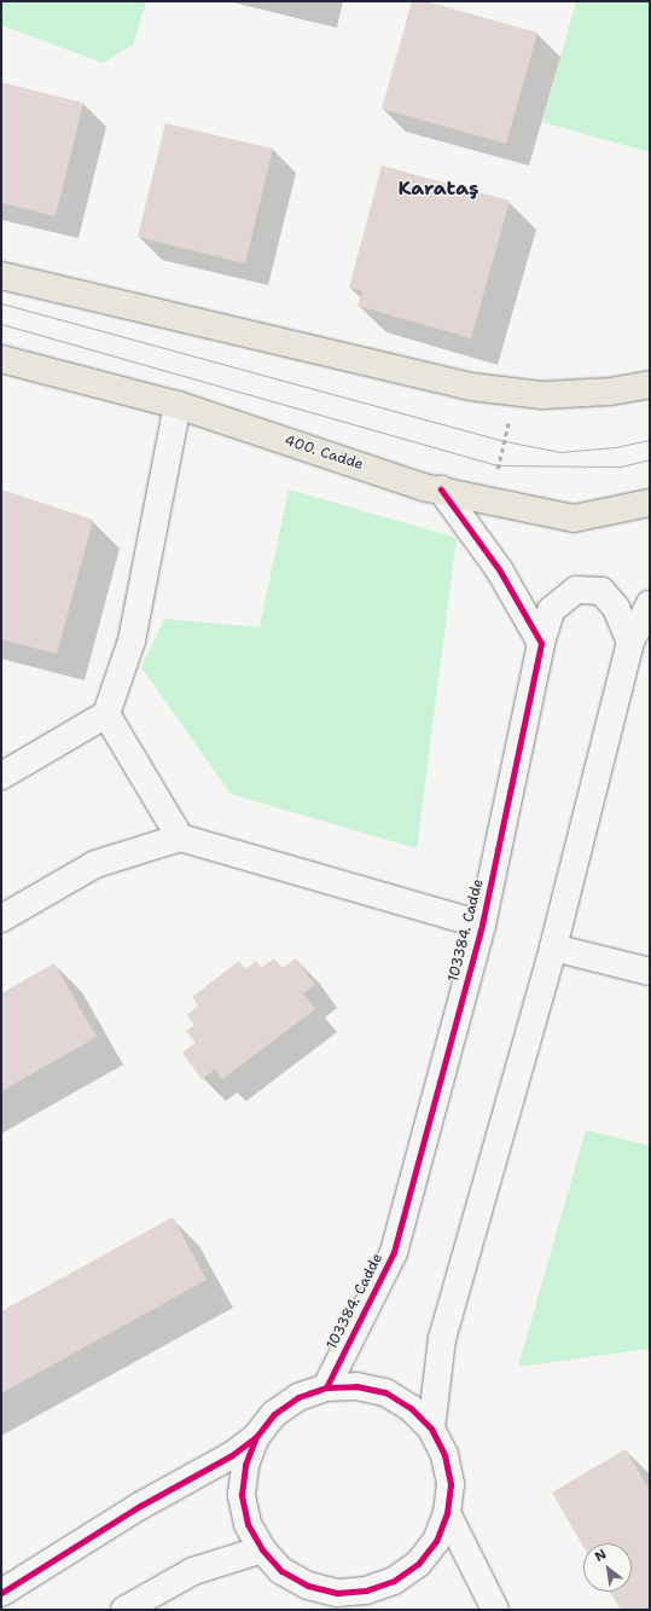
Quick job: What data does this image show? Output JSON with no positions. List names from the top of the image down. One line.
{"streets":{"main road":["400. Cadde"],"street":["103384. Cadde"]},"districts":["Karataş"],"north":"top left"}
